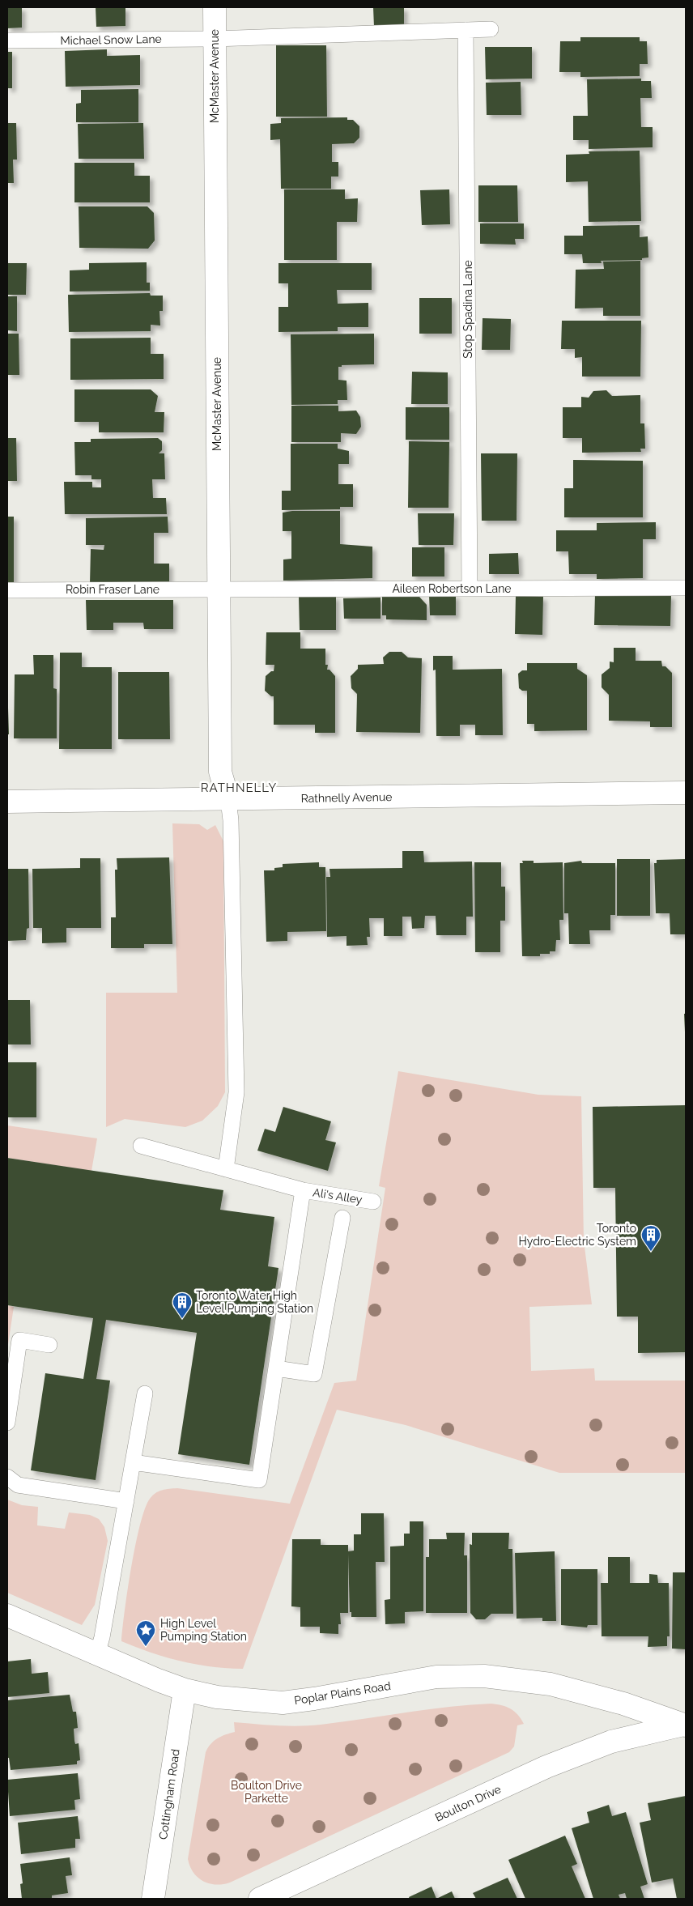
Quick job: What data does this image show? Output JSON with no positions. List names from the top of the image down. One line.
{"streets":{"street":["McMaster Avenue","Rathnelly Avenue","Poplar Plains Road","Cottingham Road","Boulton Drive"],"lane":["Michael Snow Lane","Stop Spadina Lane","Aileen Robertson Lane","Robin Fraser Lane","Ali's Alley"]},"crossings":[["Michael Snow Lane","McMaster Avenue"],["Michael Snow Lane","Stop Spadina Lane"],["McMaster Avenue","Aileen Robertson Lane"],["McMaster Avenue","Robin Fraser Lane"],["McMaster Avenue","Rathnelly Avenue"],["Stop Spadina Lane","Aileen Robertson Lane"],["Aileen Robertson Lane","Robin Fraser Lane"],["Poplar Plains Road","Cottingham Road"],["Poplar Plains Road","Boulton Drive"]],"districts":["RATHNELLY"],"parks":["Boulton Drive Parkette"],"places":{"building":["Toronto Hydro-Electric System","Toronto Water High Level Pumping Station"],"place":["High Level Pumping Station"]}}
